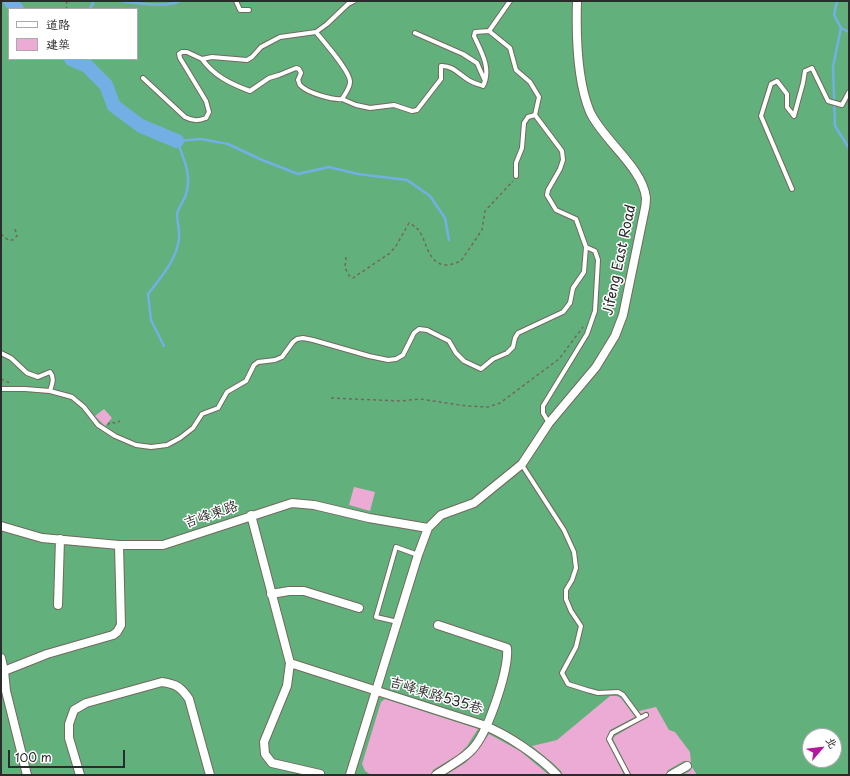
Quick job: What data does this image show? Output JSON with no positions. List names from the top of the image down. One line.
{"streets":{"street":["Jifeng East Road","吉峰東路","吉峰東路535巷"]},"legend":["道路","建築"],"scale_bar":"100 m","north":"top right"}
